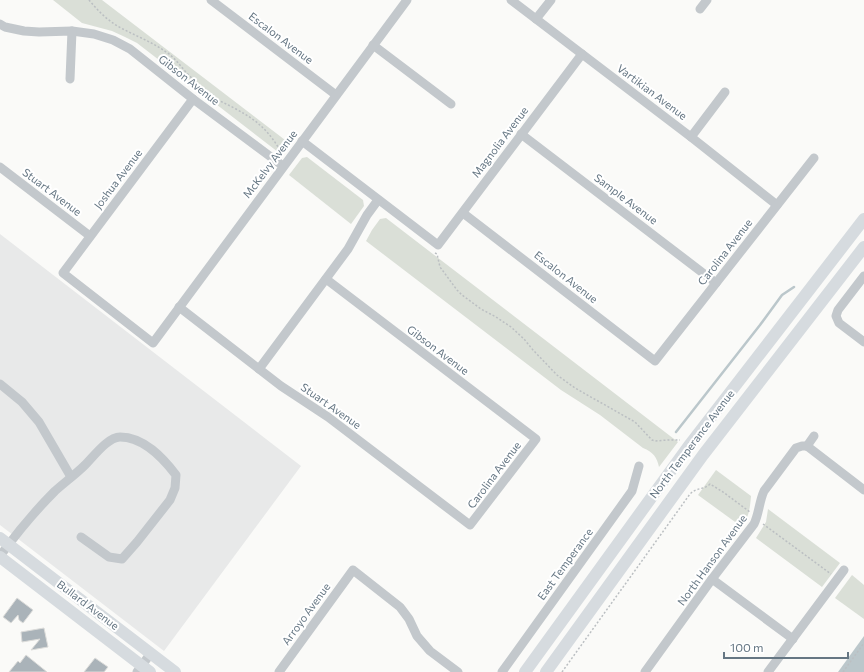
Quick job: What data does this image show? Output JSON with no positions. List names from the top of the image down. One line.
{"streets":{"main road":["North Temperance Avenue","Bullard Avenue"],"street":["Escalon Avenue","Gibson Avenue","Vartikian Avenue","Magnolia Avenue","McKelvy Avenue","Joshua Avenue","Stuart Avenue","Sample Avenue","Carolina Avenue","North Hanson Avenue","East Temperance","Arroyo Avenue"]},"crossings":[["Escalon Avenue","Magnolia Avenue"],["Escalon Avenue","McKelvy Avenue"],["Escalon Avenue","Carolina Avenue"],["Gibson Avenue","McKelvy Avenue"],["Gibson Avenue","Joshua Avenue"],["Gibson Avenue","Carolina Avenue"],["Vartikian Avenue","Magnolia Avenue"],["Vartikian Avenue","Carolina Avenue"],["Magnolia Avenue","Sample Avenue"],["McKelvy Avenue","Joshua Avenue"],["McKelvy Avenue","Stuart Avenue"],["Joshua Avenue","Stuart Avenue"],["Stuart Avenue","Carolina Avenue"],["Sample Avenue","Carolina Avenue"]],"scale_bar":"100 m"}
